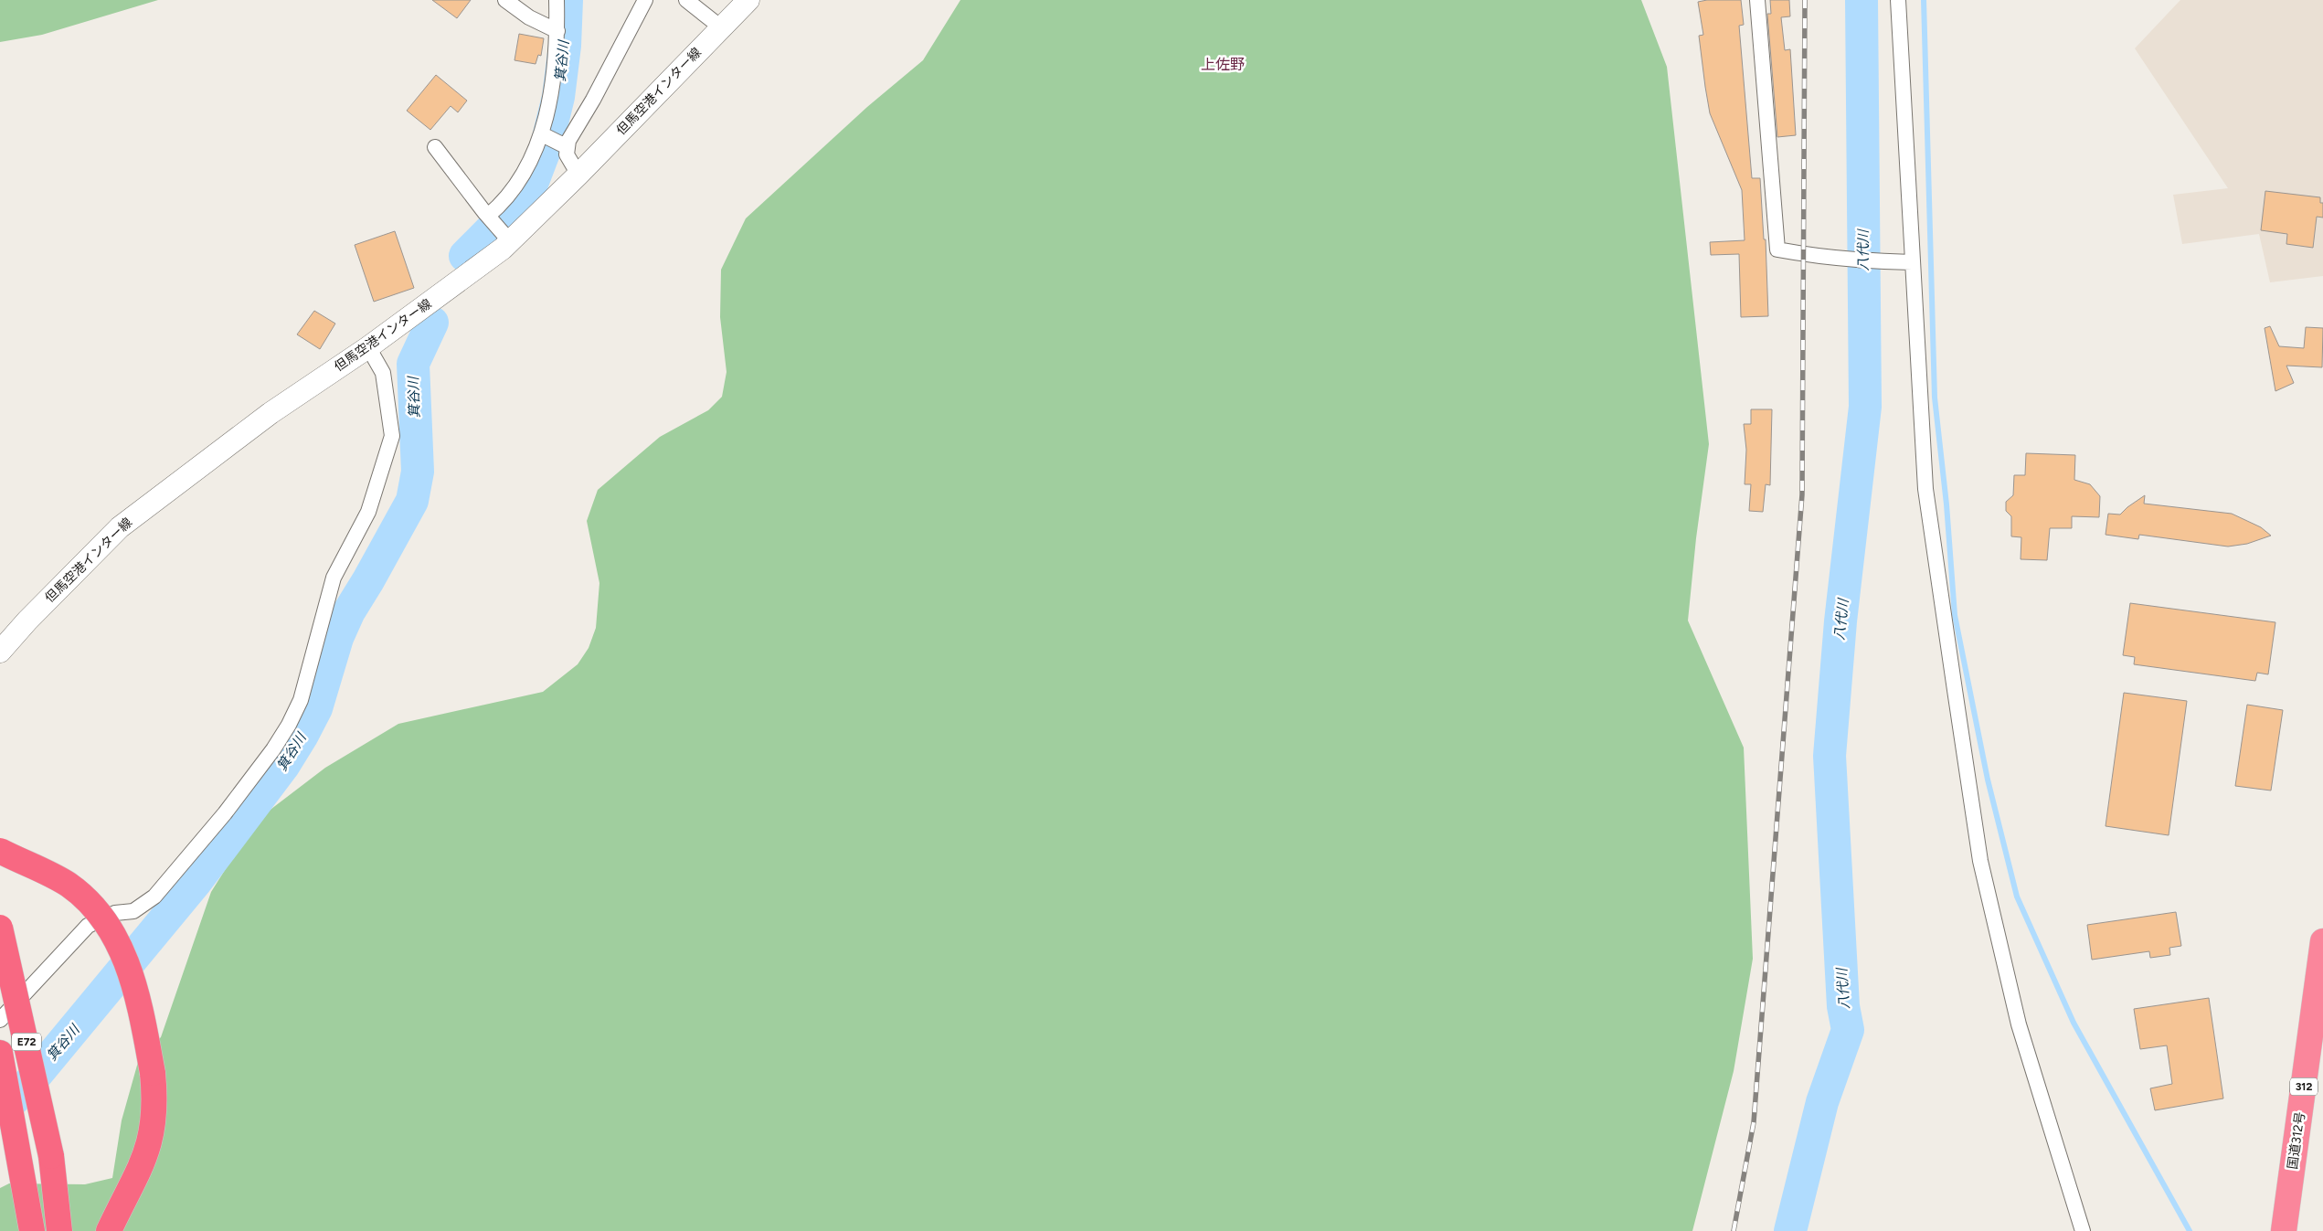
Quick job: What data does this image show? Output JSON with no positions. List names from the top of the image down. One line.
{"streets":{"highway":["E72","312","国道312号"],"main road":["但馬空港インター線"]},"districts":["上佐野"],"water":["箕谷川","八代川"]}
